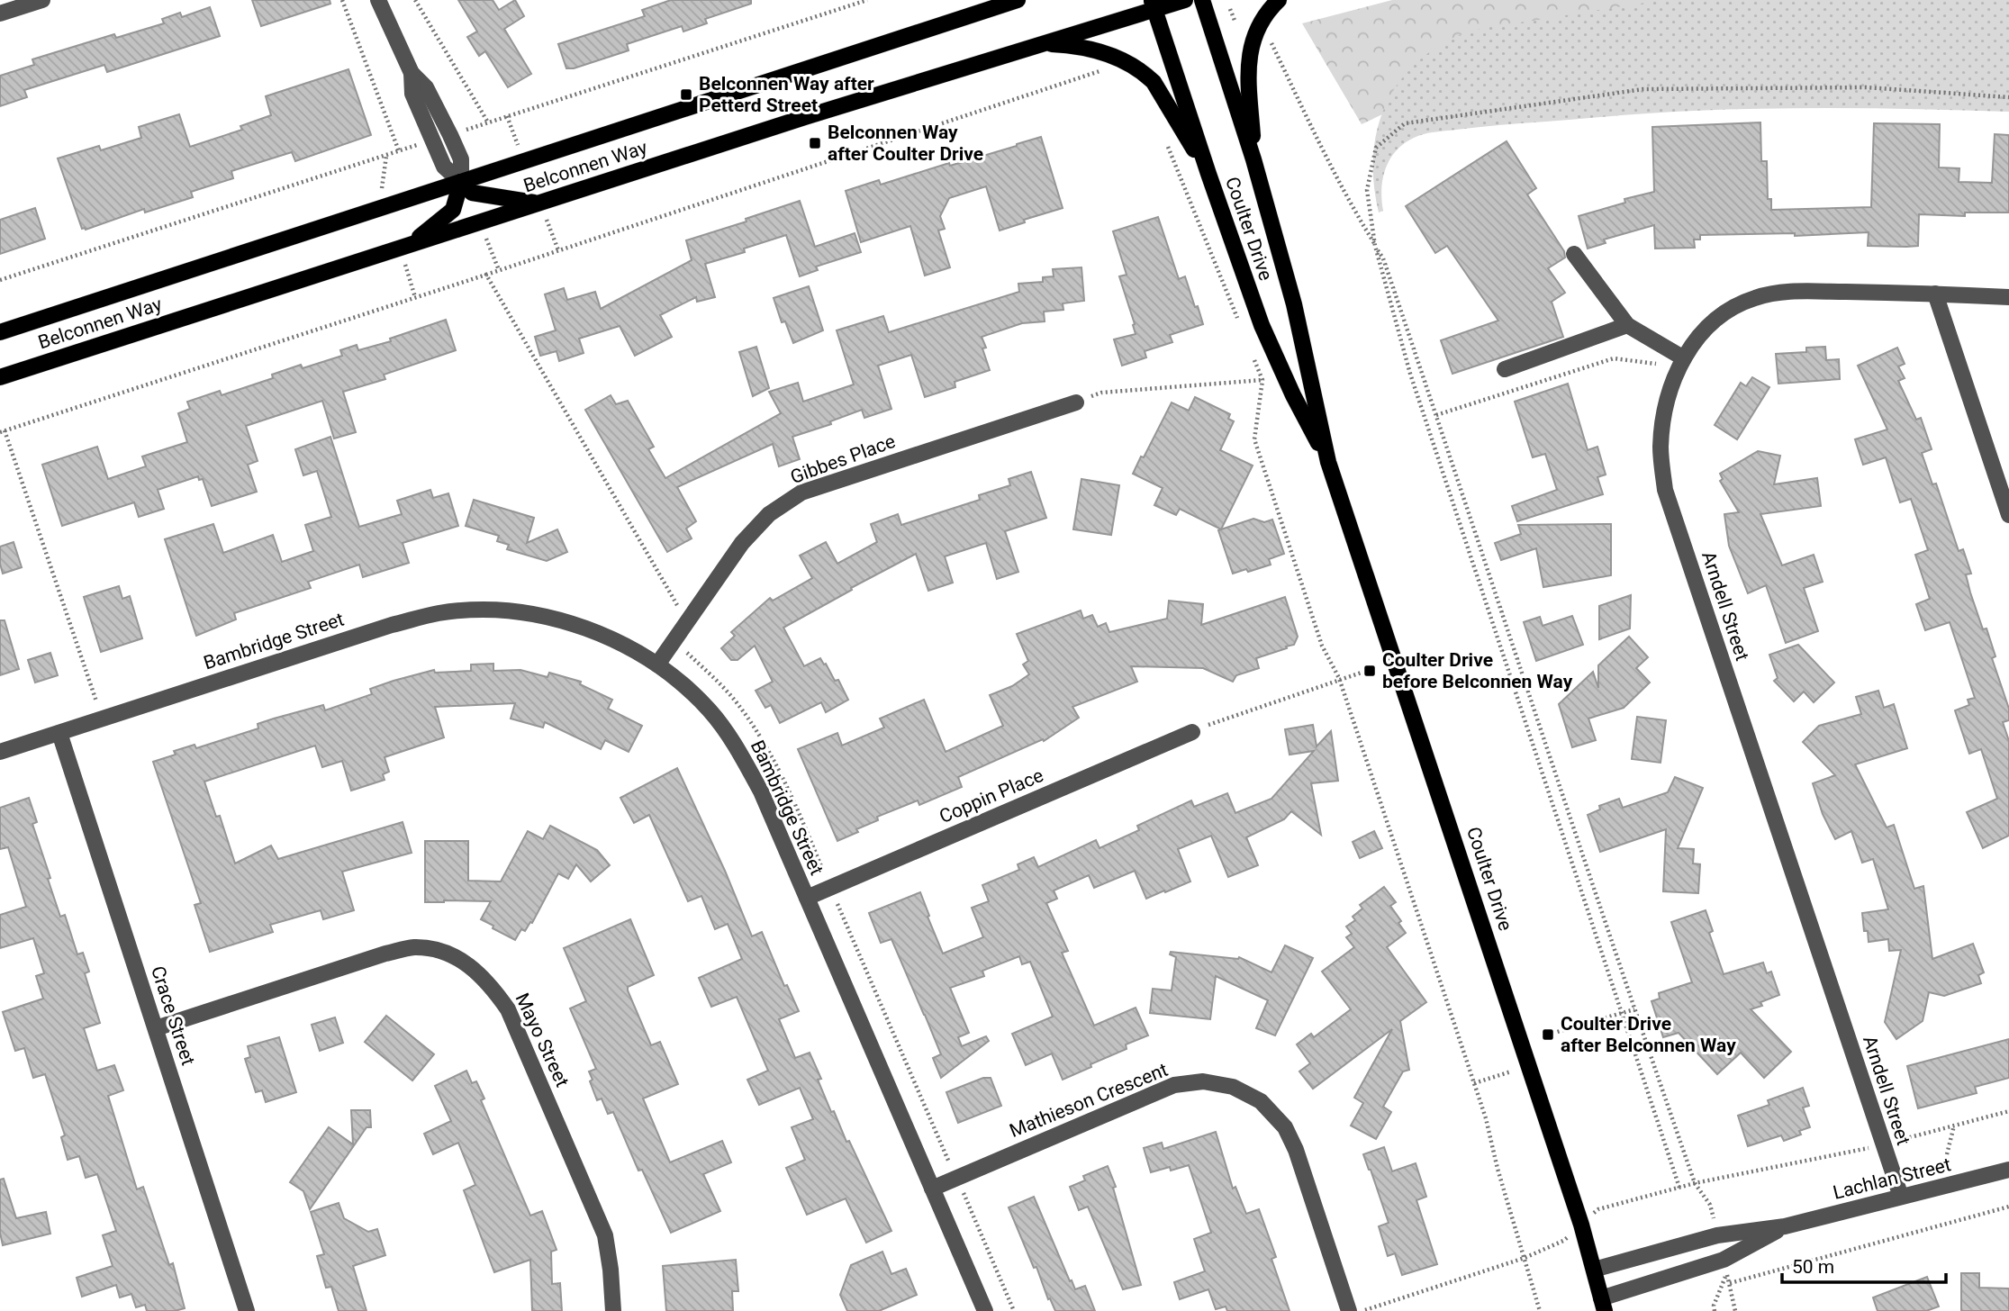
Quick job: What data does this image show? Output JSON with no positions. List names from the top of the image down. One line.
{"streets":{"main road":["Belconnen Way","Coulter Drive"],"street":["Gibbes Place","Arndell Street","Bambridge Street","Coppin Place","Crace Street","Mayo Street","Mathieson Crescent","Lachlan Street"]},"crossings":[["Belconnen Way","Coulter Drive"],["Coulter Drive","Lachlan Street"],["Gibbes Place","Bambridge Street"],["Arndell Street","Lachlan Street"],["Bambridge Street","Coppin Place"],["Bambridge Street","Crace Street"],["Bambridge Street","Mathieson Crescent"],["Crace Street","Mayo Street"]],"places":{"transit":["Belconnen Way after Petterd Street","Belconnen Way after Coulter Drive","Coulter Drive before Belconnen Way","Coulter Drive after Belconnen Way"]},"scale_bar":"50 m"}
